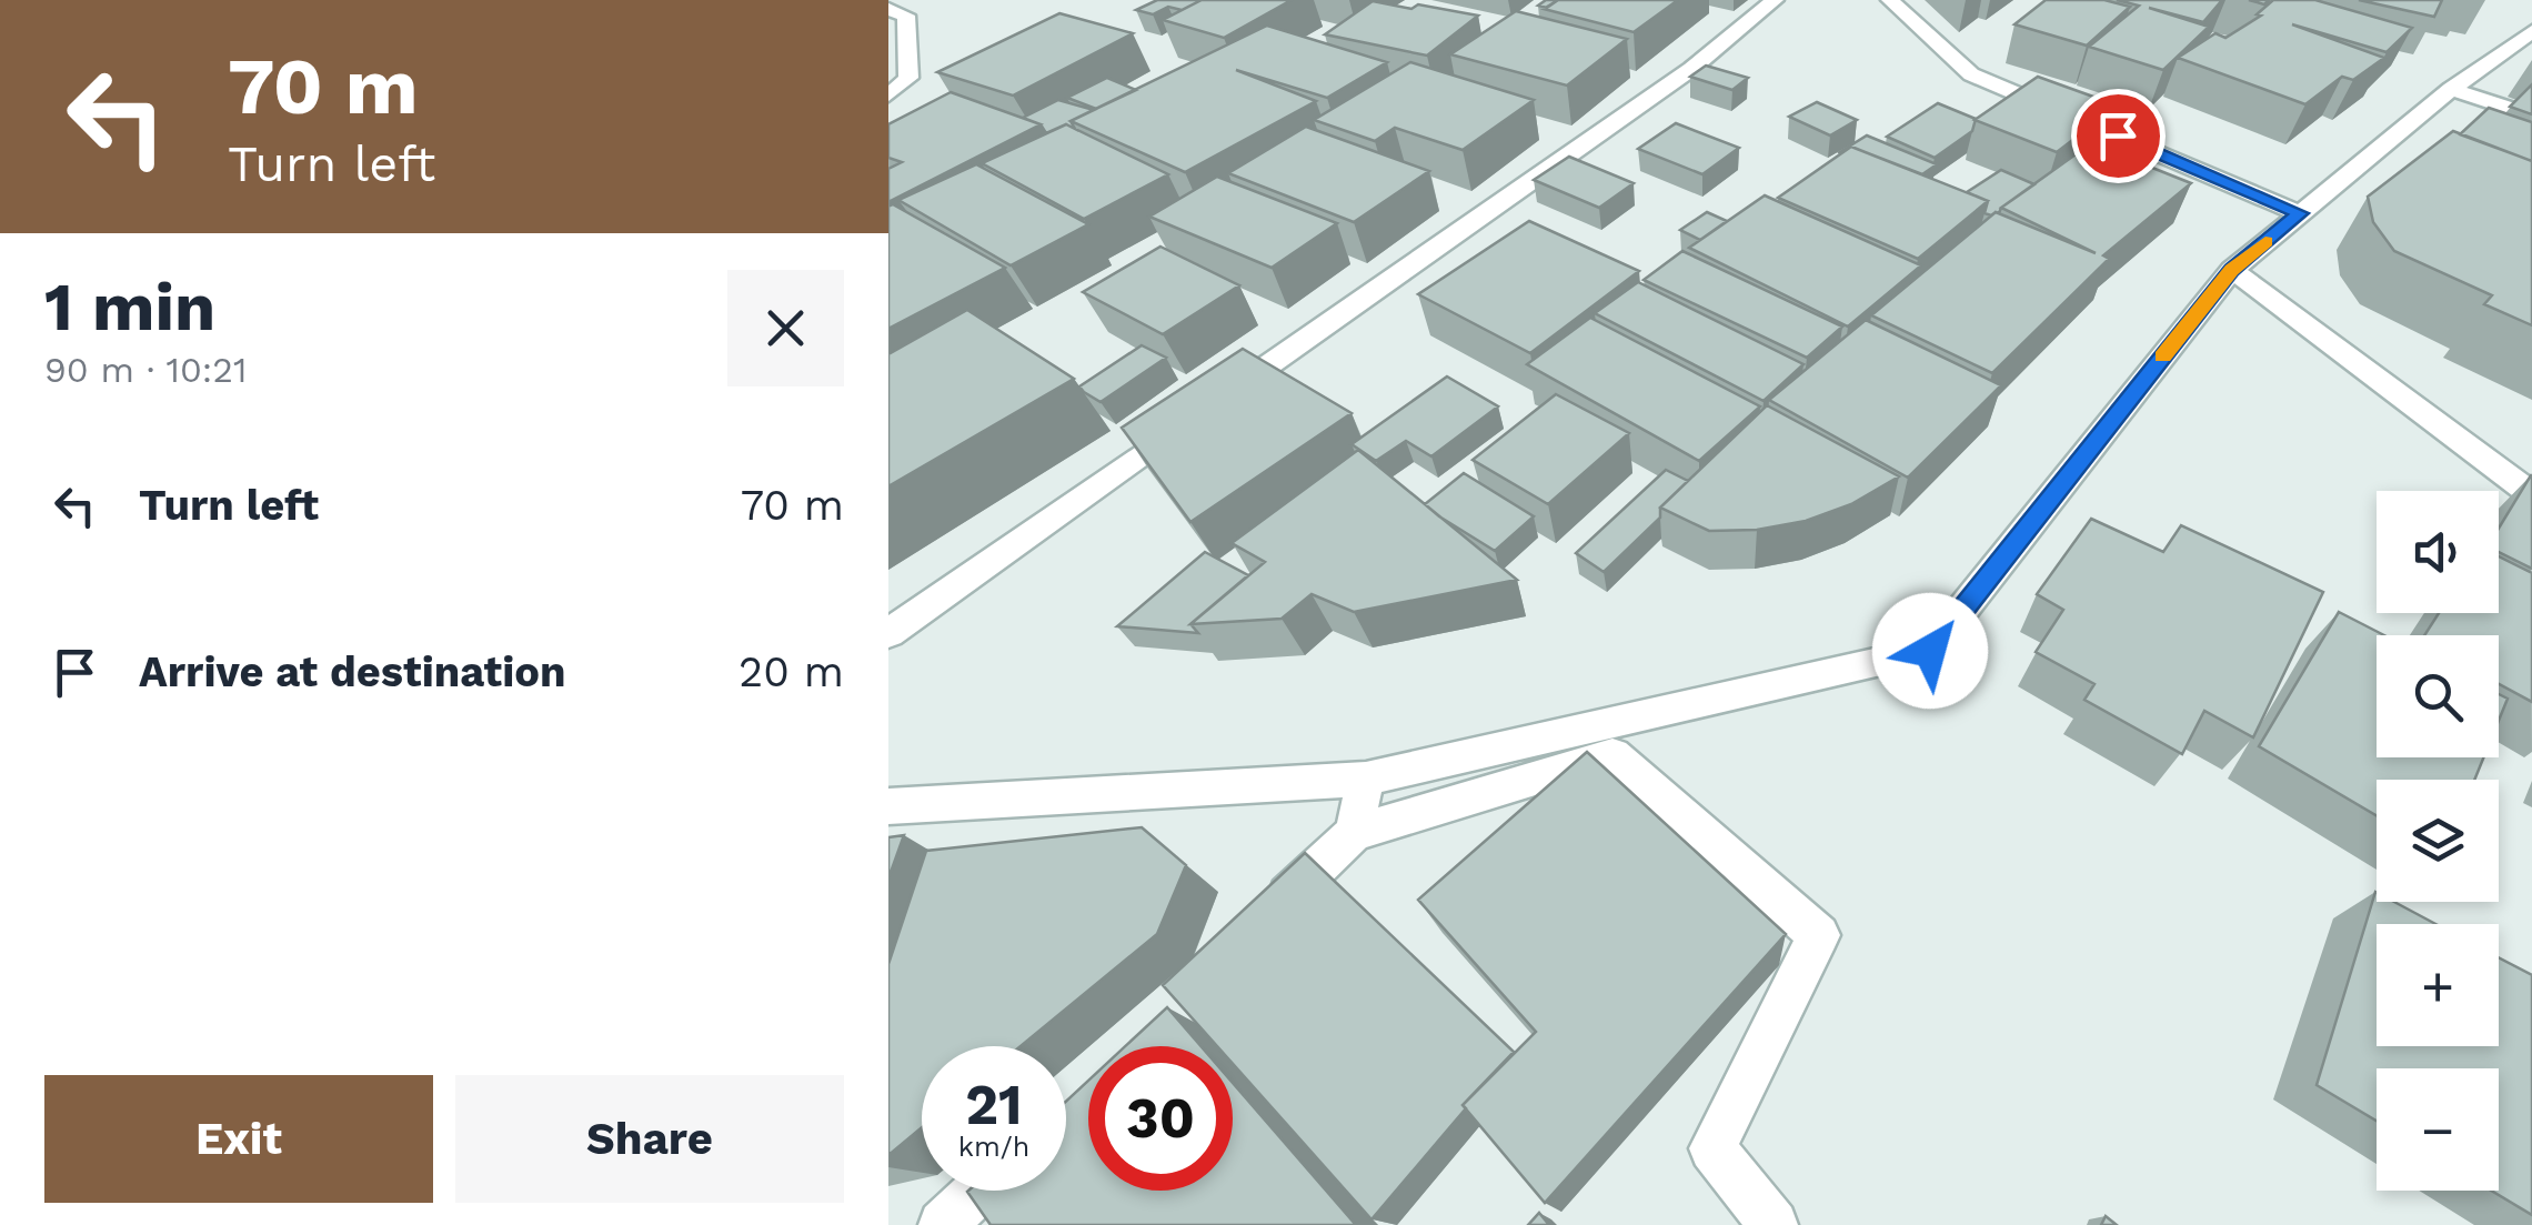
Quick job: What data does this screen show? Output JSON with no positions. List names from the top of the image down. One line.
{"page":{"turn":["70 m","Turn left"],"heading":["1 min","90 m · 10:21"],"list":[{"name":"Turn left","value":"70 m"},{"name":"Arrive at destination","value":"20 m"}],"map_buttons":["+","−"],"speed":"21 km/h","limit":"30","buttons":["Exit","Share"]}}
